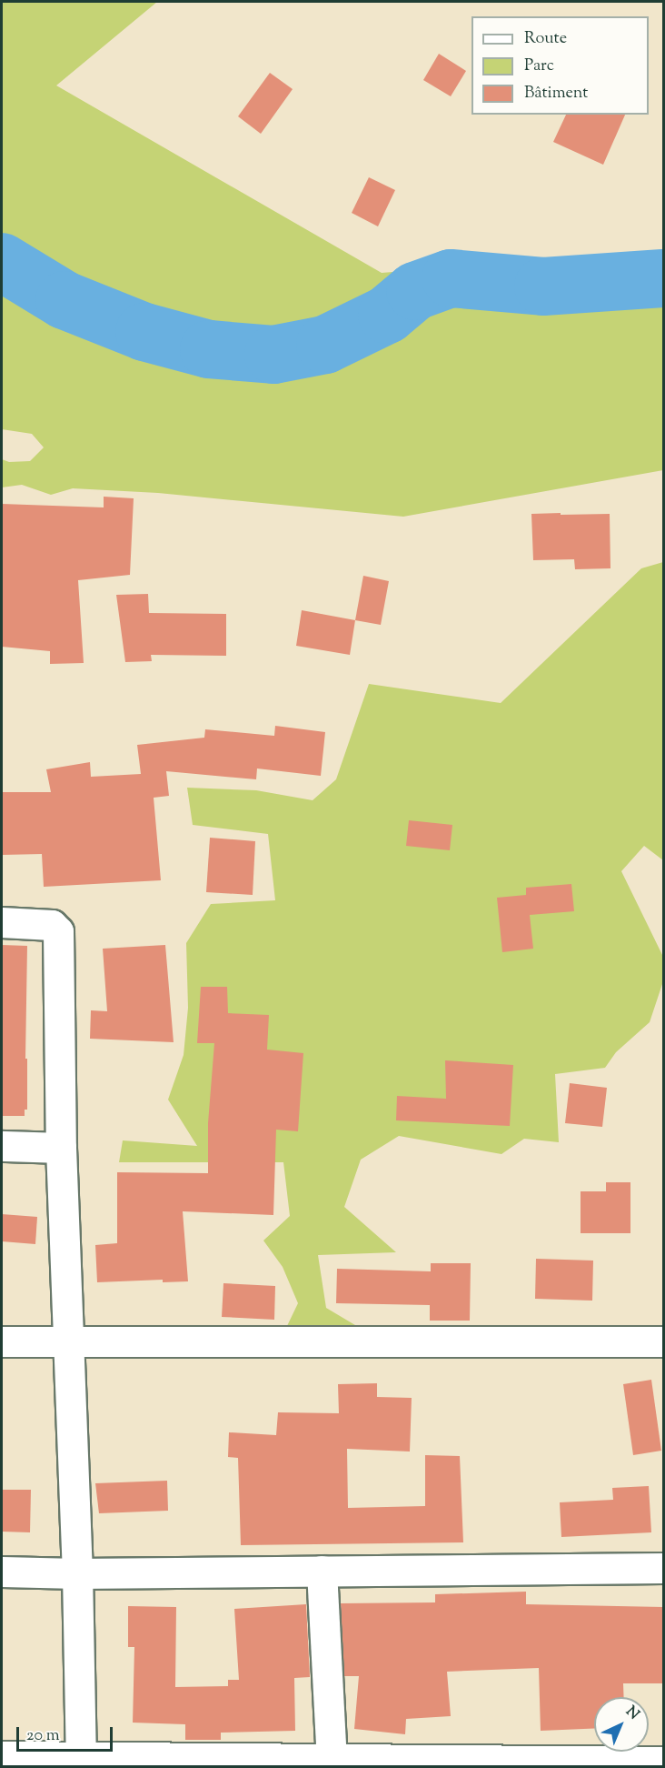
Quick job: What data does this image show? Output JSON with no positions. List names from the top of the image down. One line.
{"legend":["Route","Parc","Bâtiment"],"scale_bar":"20 m","north":"top right"}
